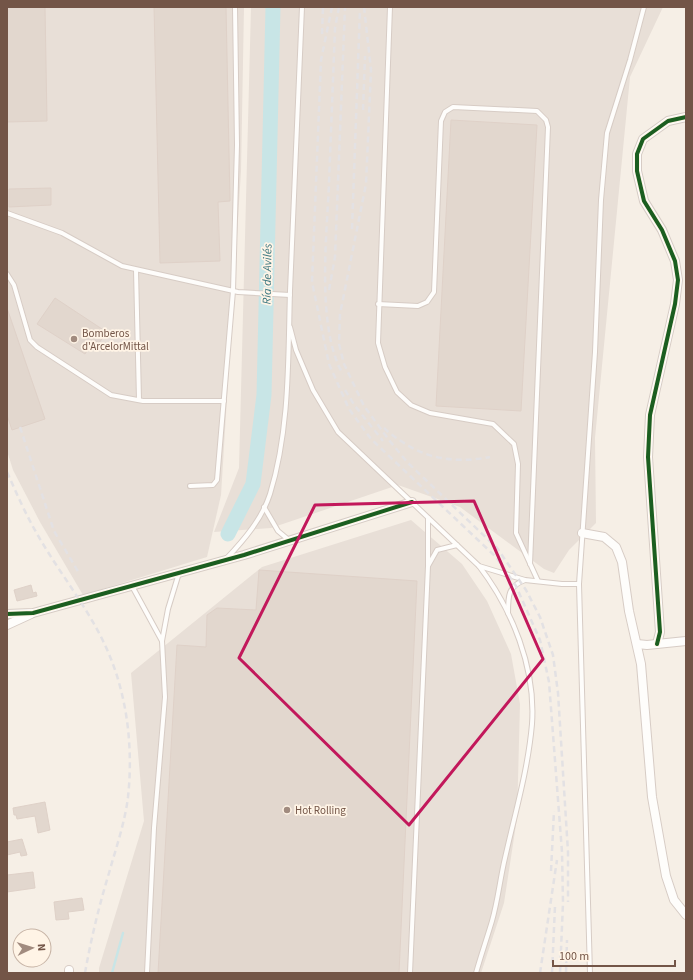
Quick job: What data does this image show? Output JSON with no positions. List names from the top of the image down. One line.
{"water":["Ría de Avilés"],"places":["Bomberos d'ArcelorMittal","Hot Rolling"],"scale_bar":"100 m","north":"right"}
